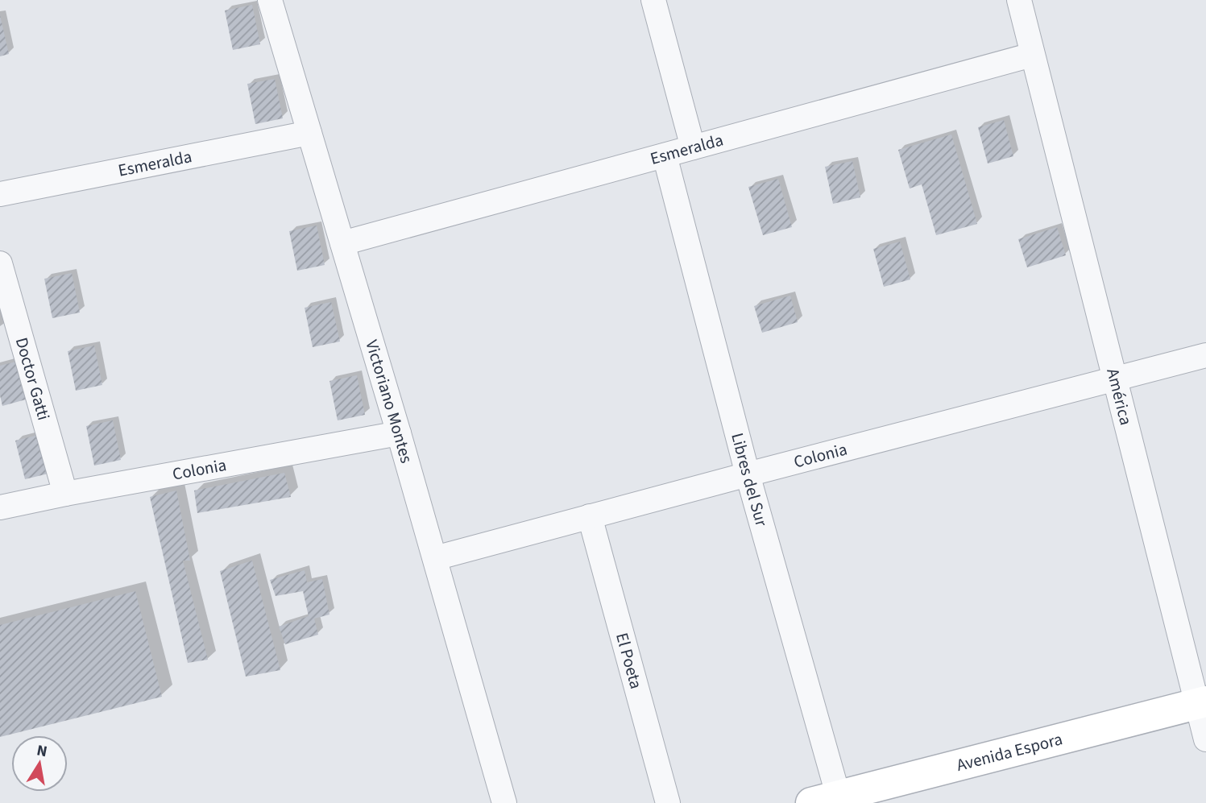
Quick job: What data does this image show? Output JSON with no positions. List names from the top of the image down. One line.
{"streets":{"main road":["Avenida Espora"],"street":["Esmeralda","Doctor Gatti","América","Victoriano Montes","Colonia","Libres del Sur","El Poeta"]},"crossings":[["Esmeralda","América"],["Esmeralda","Victoriano Montes"],["Esmeralda","Libres del Sur"],["Doctor Gatti","Colonia"],["América","Colonia"],["América","Avenida Espora"],["Victoriano Montes","Colonia"],["Colonia","Libres del Sur"],["Colonia","El Poeta"],["Libres del Sur","Avenida Espora"]],"north":"top"}
